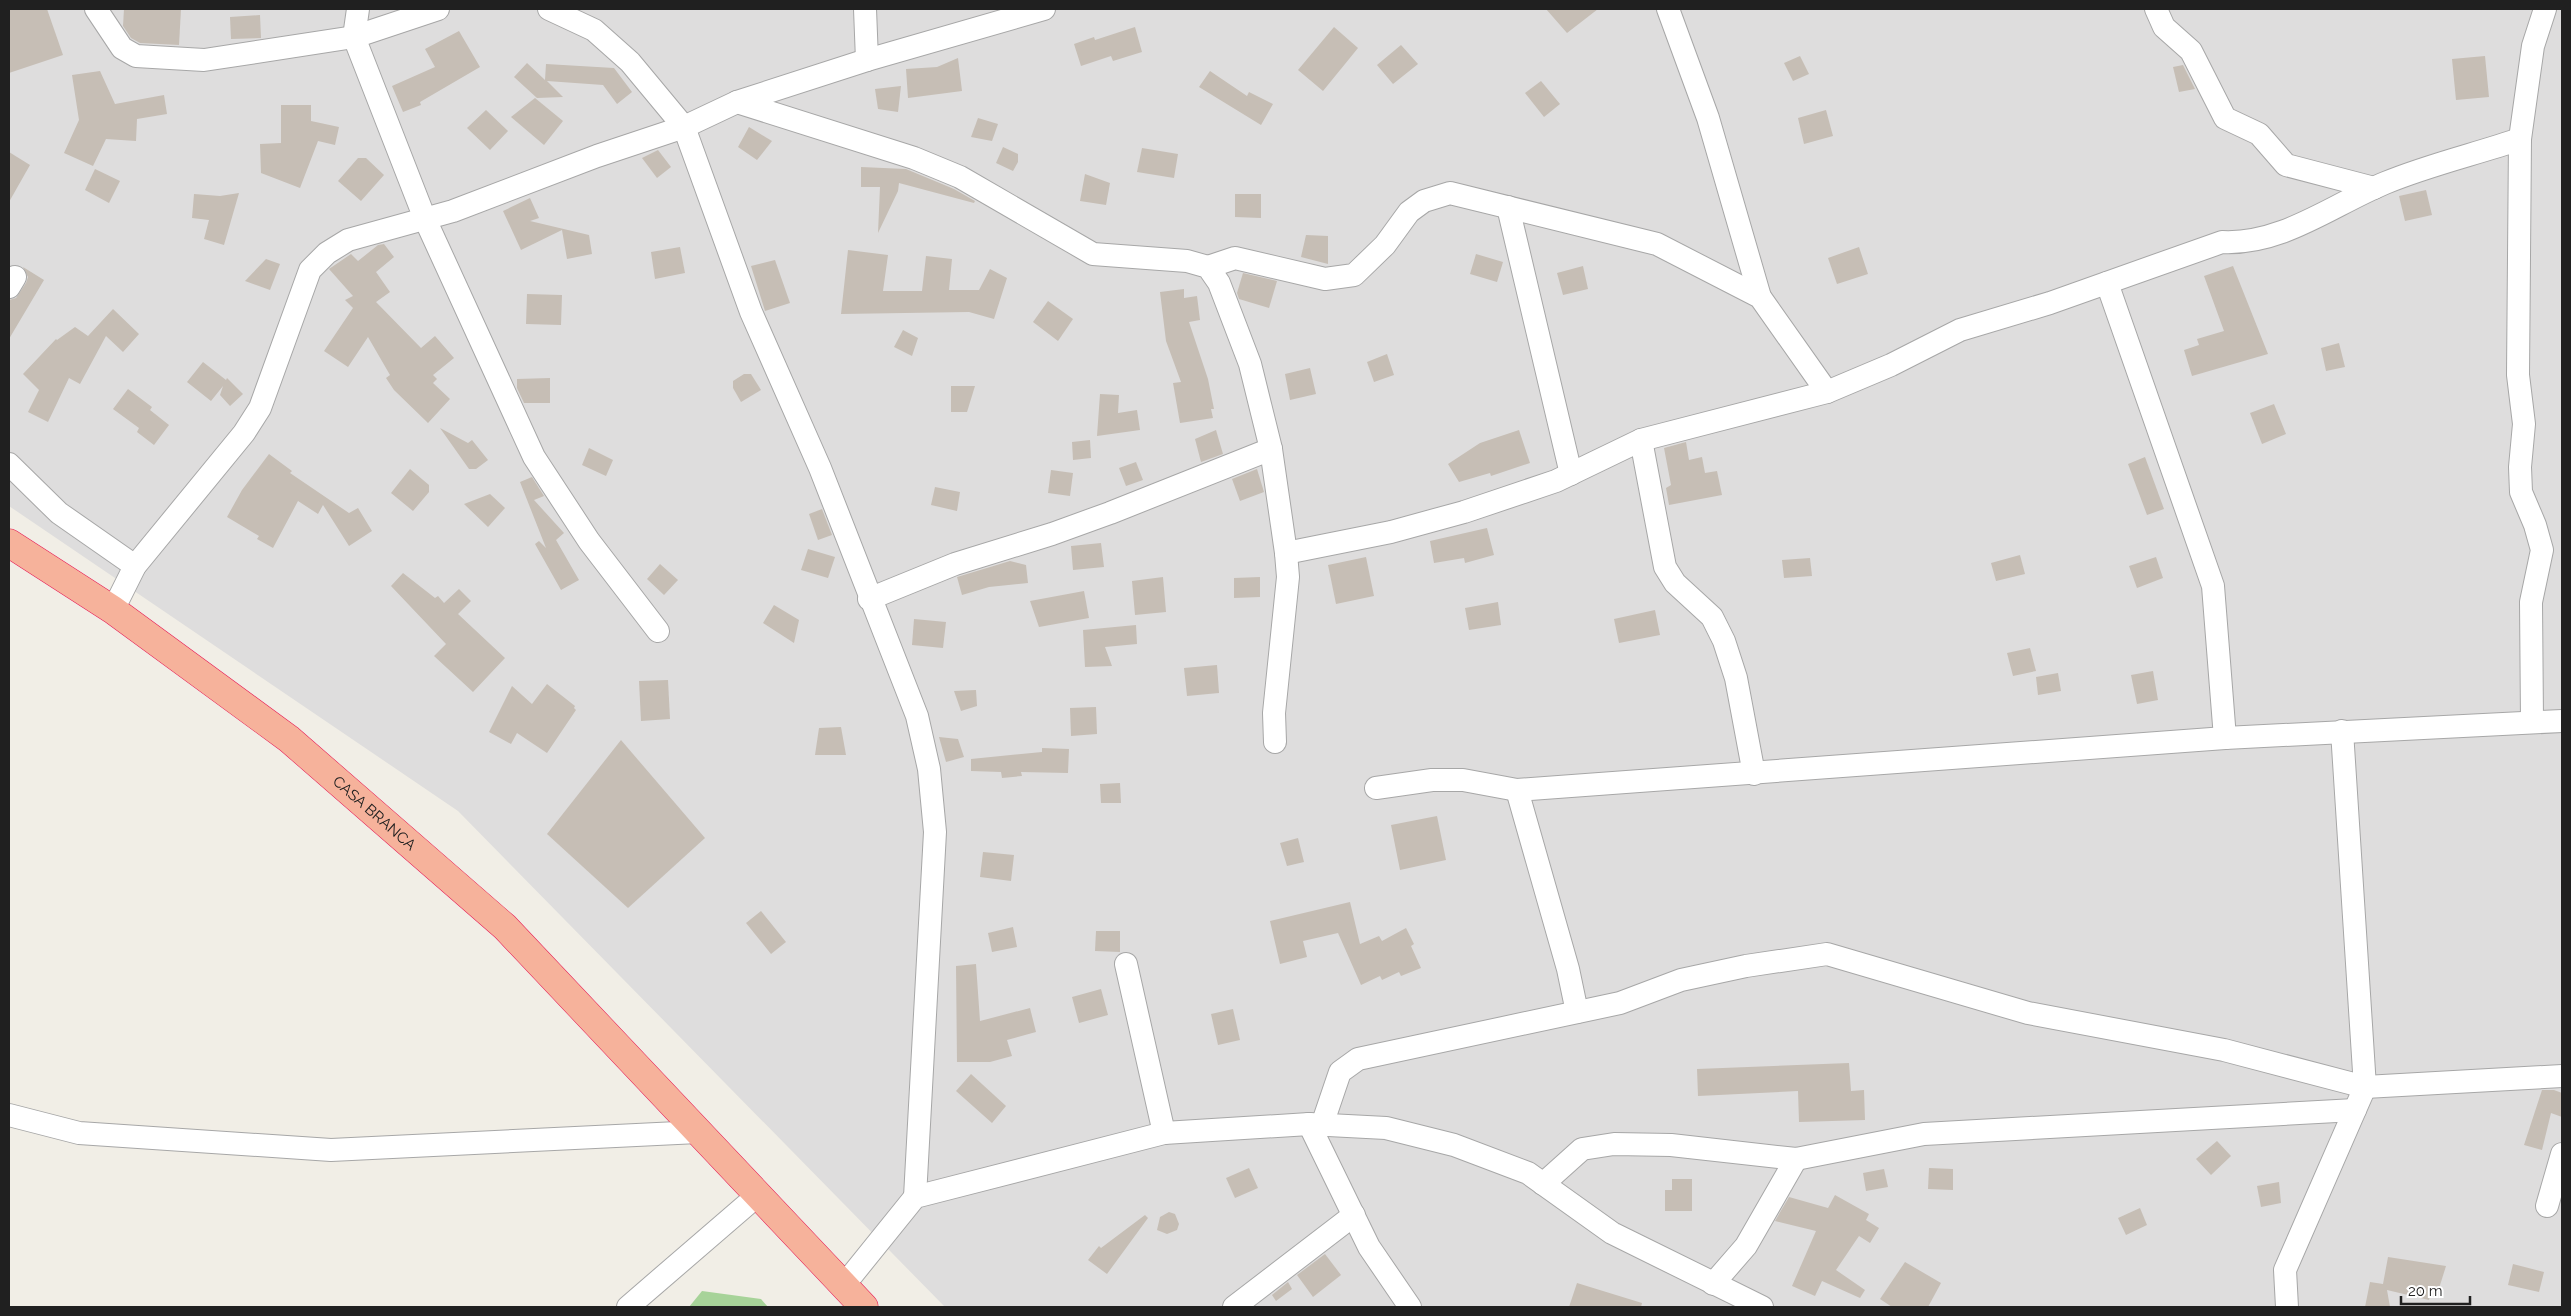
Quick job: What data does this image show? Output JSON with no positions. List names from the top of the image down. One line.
{"streets":{"highway":["CASA BRANCA"]},"scale_bar":"20 m"}
